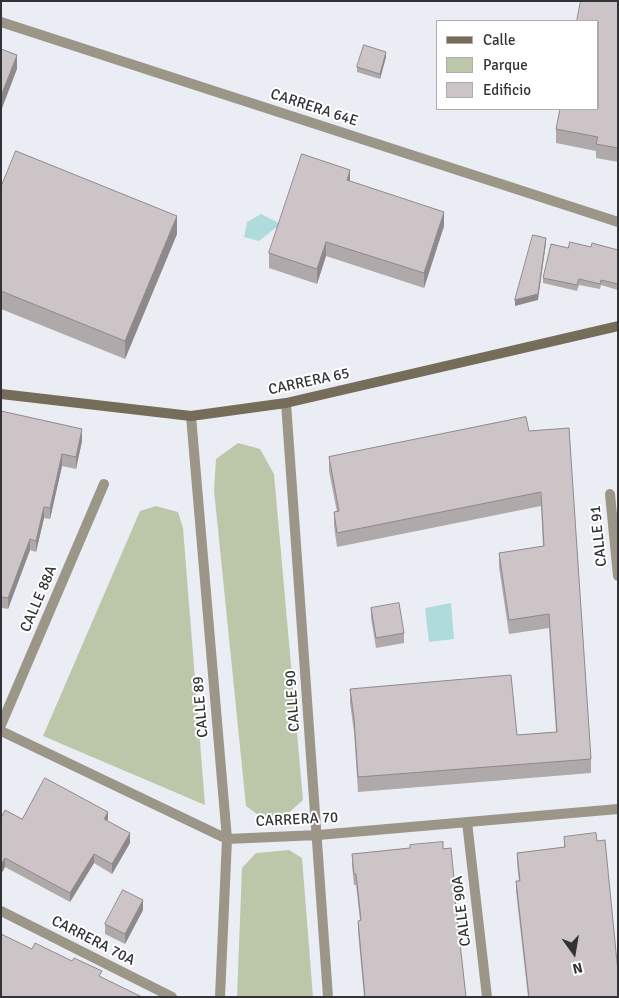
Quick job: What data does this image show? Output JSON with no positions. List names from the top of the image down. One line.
{"streets":{"street":["CARRERA 64E","CARRERA 65","CALLE 91","CALLE 88A","CALLE 90","CALLE 89","CARRERA 70","CALLE 90A","CARRERA 70A"]},"crossings":[["CARRERA 65","CALLE 90"],["CARRERA 65","CALLE 89"],["CALLE 90","CARRERA 70"],["CALLE 89","CARRERA 70"],["CARRERA 70","CALLE 90A"]],"legend":["Calle","Parque","Edificio"],"north":"bottom"}
